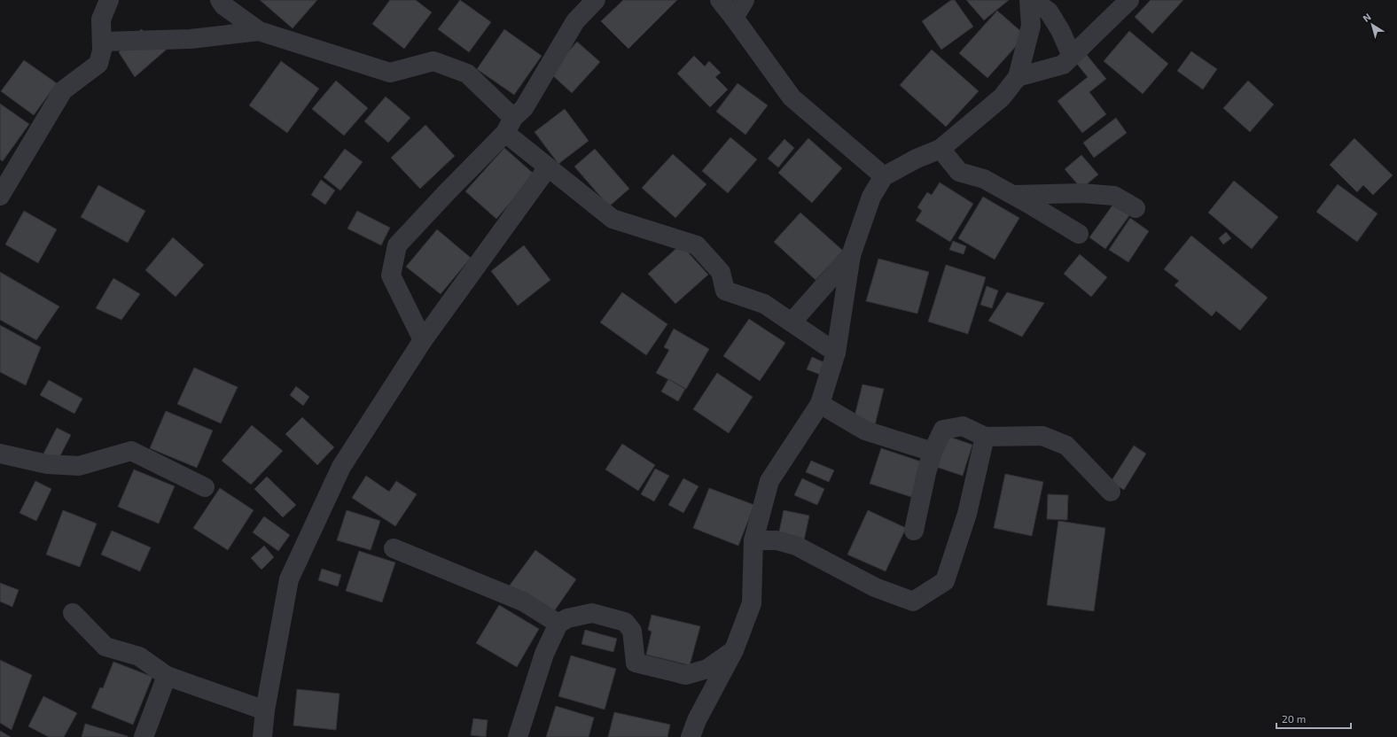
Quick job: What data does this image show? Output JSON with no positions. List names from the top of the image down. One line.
{"scale_bar":"20 m","north":"top left"}
